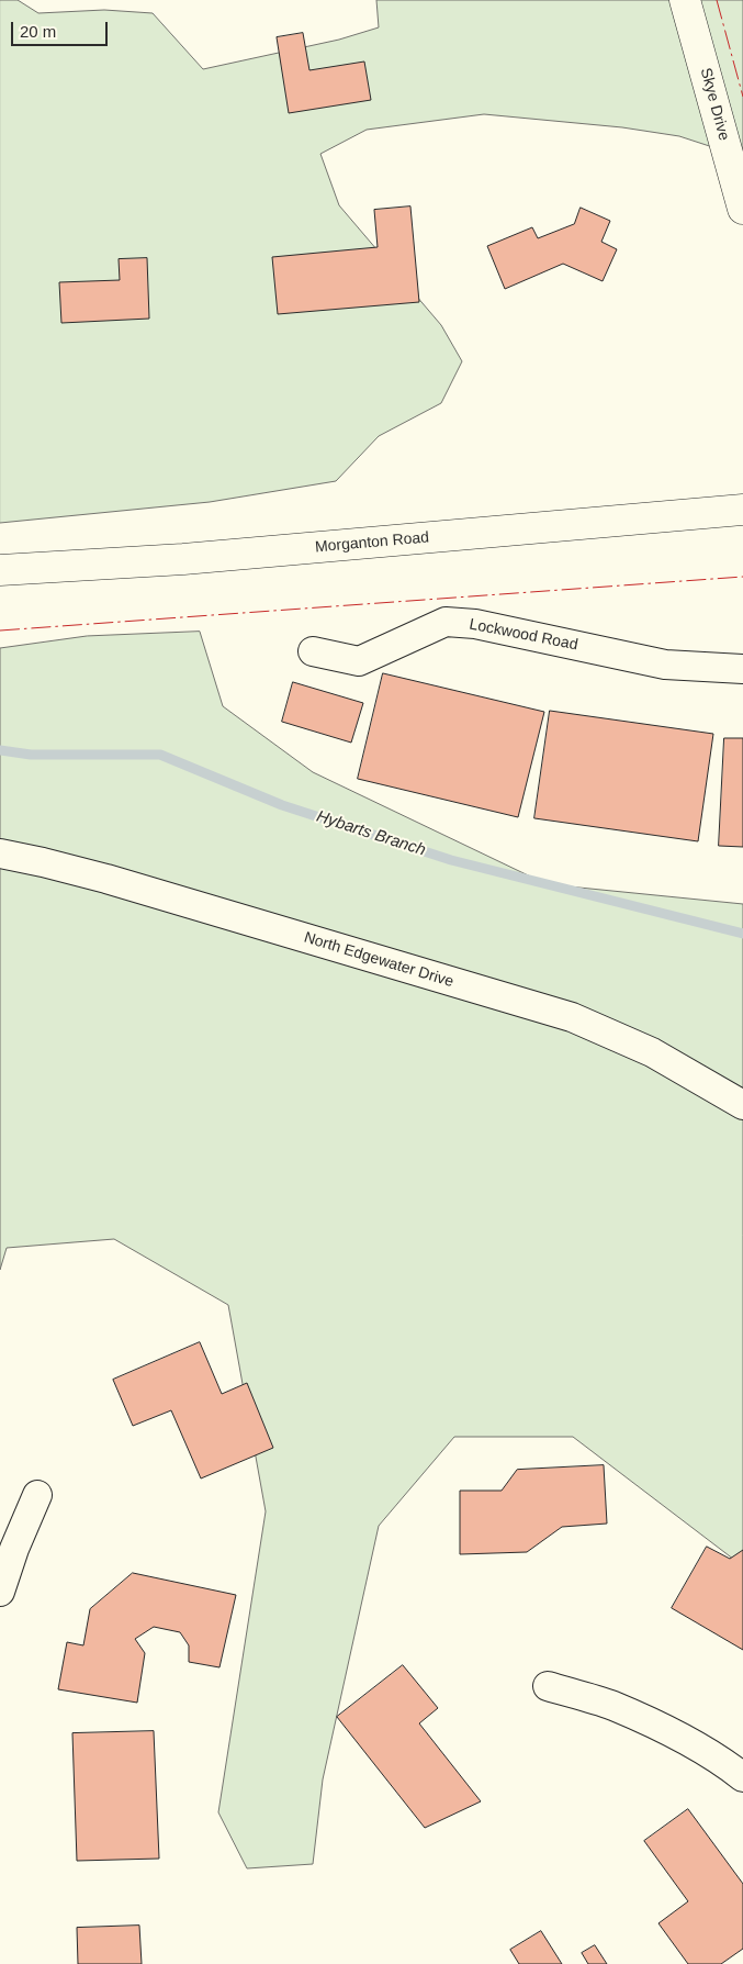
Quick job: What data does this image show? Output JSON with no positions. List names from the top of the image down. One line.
{"streets":{"main road":["Skye Drive","Morganton Road"],"street":["Lockwood Road","North Edgewater Drive"]},"water":["Hybarts Branch"],"scale_bar":"20 m"}
